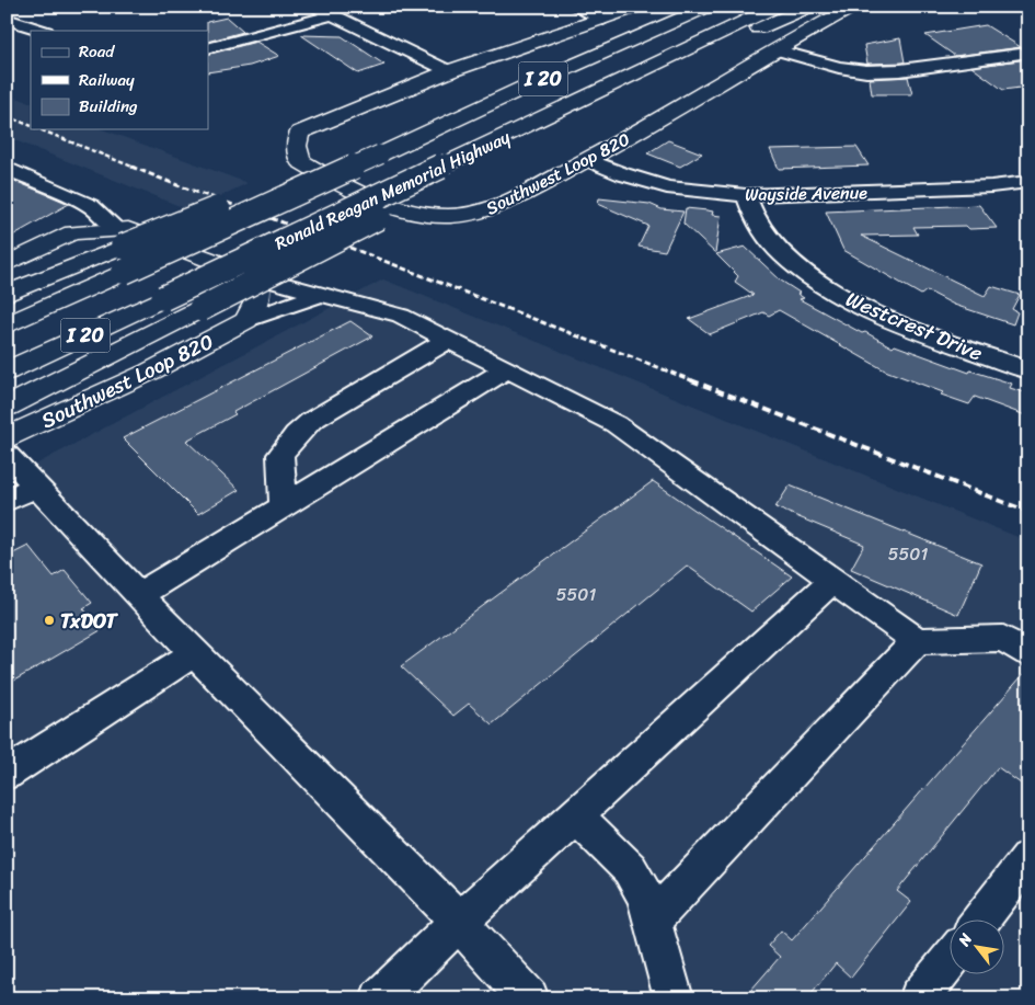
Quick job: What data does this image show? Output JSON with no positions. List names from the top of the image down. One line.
{"streets":{"main road":["I 20","Southwest Loop 820","Ronald Reagan Memorial Highway"],"street":["Wayside Avenue","Westcrest Drive"]},"crossings":[["Southwest Loop 820","Wayside Avenue"],["Wayside Avenue","Westcrest Drive"]],"places":["TxDOT"],"house_numbers":["5501","5501"],"legend":["Road","Railway","Building"],"north":"top left"}
